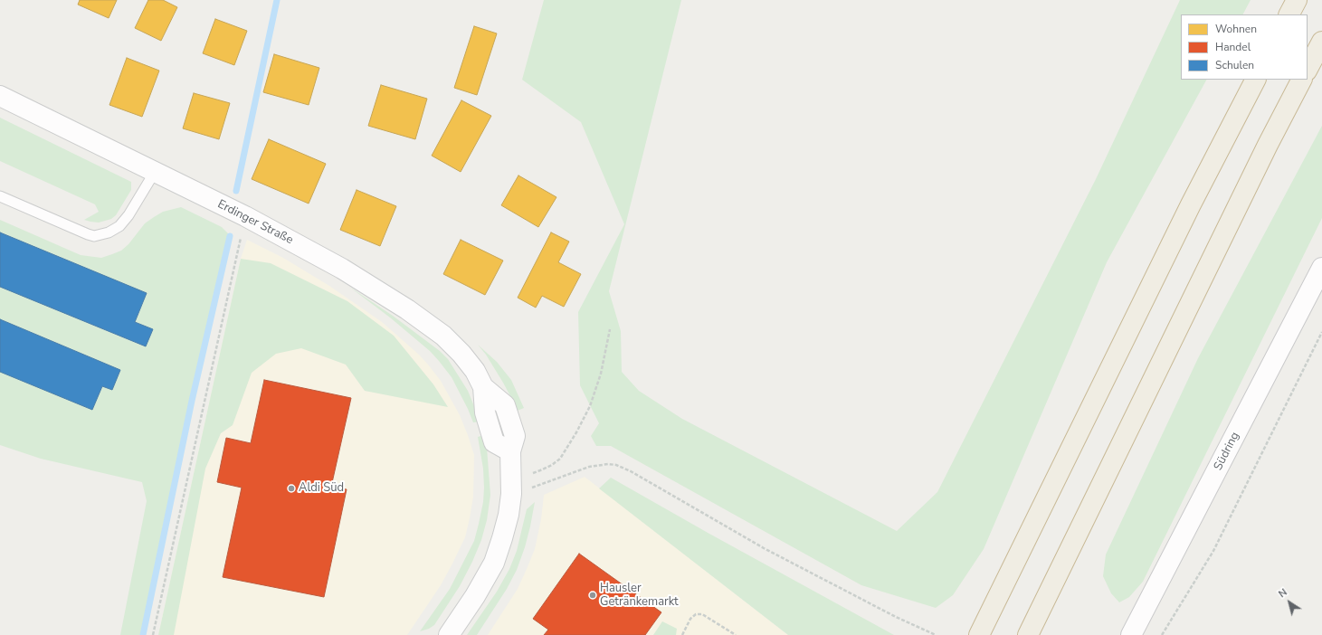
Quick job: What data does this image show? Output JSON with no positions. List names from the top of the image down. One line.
{"streets":{"street":["Erdinger Straße","Südring"]},"places":["Aldi Süd","Hausler Getränkemarkt"],"legend":["Wohnen","Handel","Schulen"],"north":"top left"}
